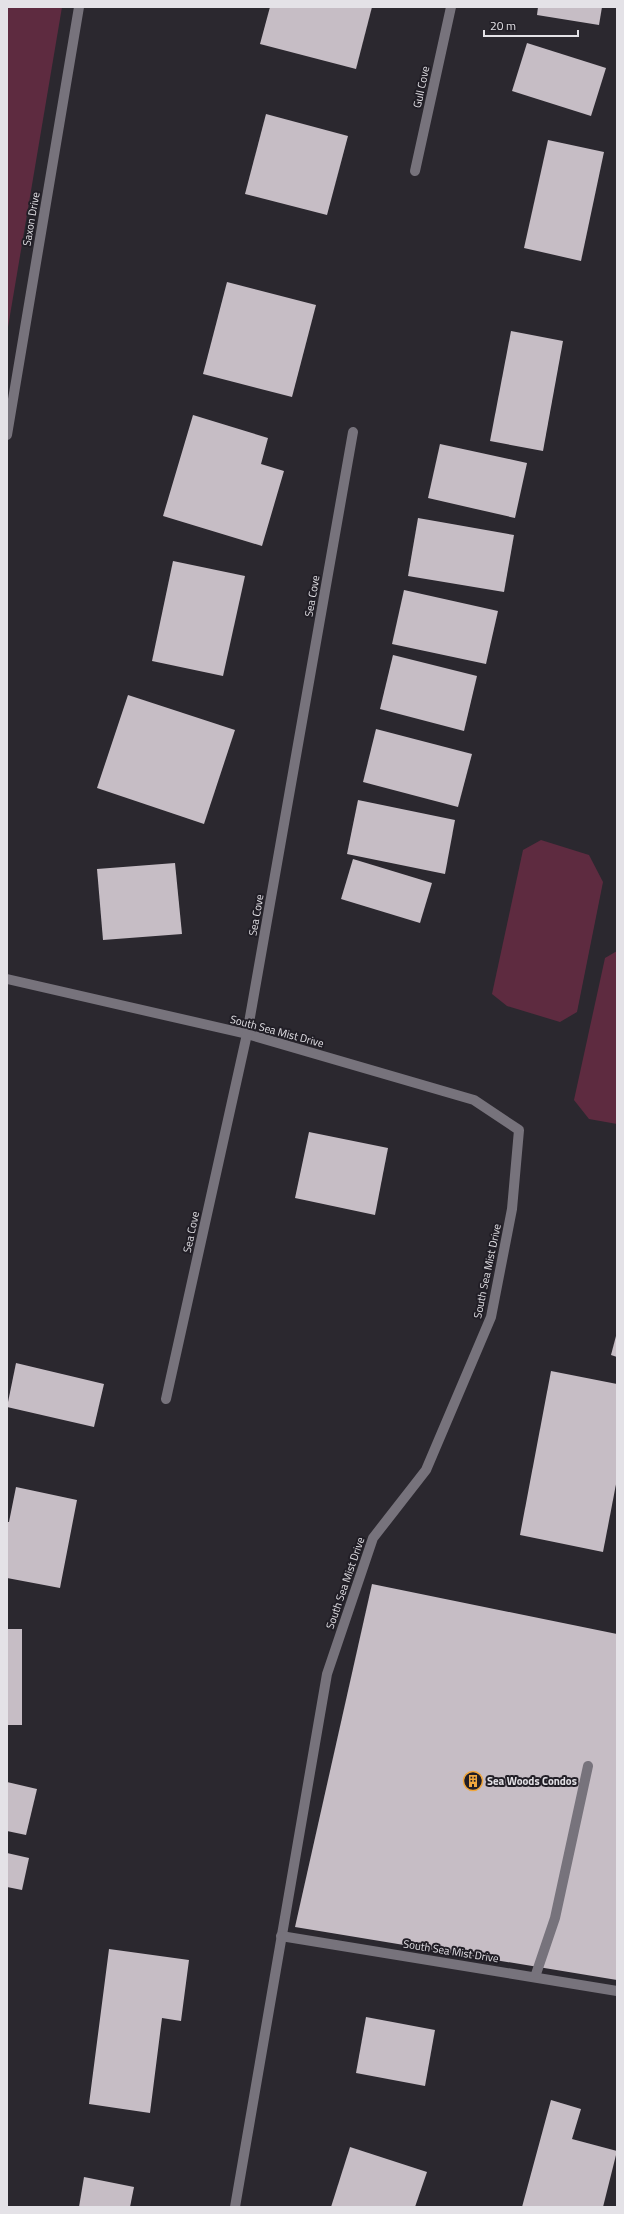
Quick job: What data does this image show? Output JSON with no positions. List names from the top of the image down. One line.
{"streets":{"street":["Gull Cove","Saxon Drive","Sea Cove","South Sea Mist Drive"]},"crossings":[["Sea Cove","South Sea Mist Drive"]],"places":{"building":["Sea Woods Condos"]},"scale_bar":"20 m"}
